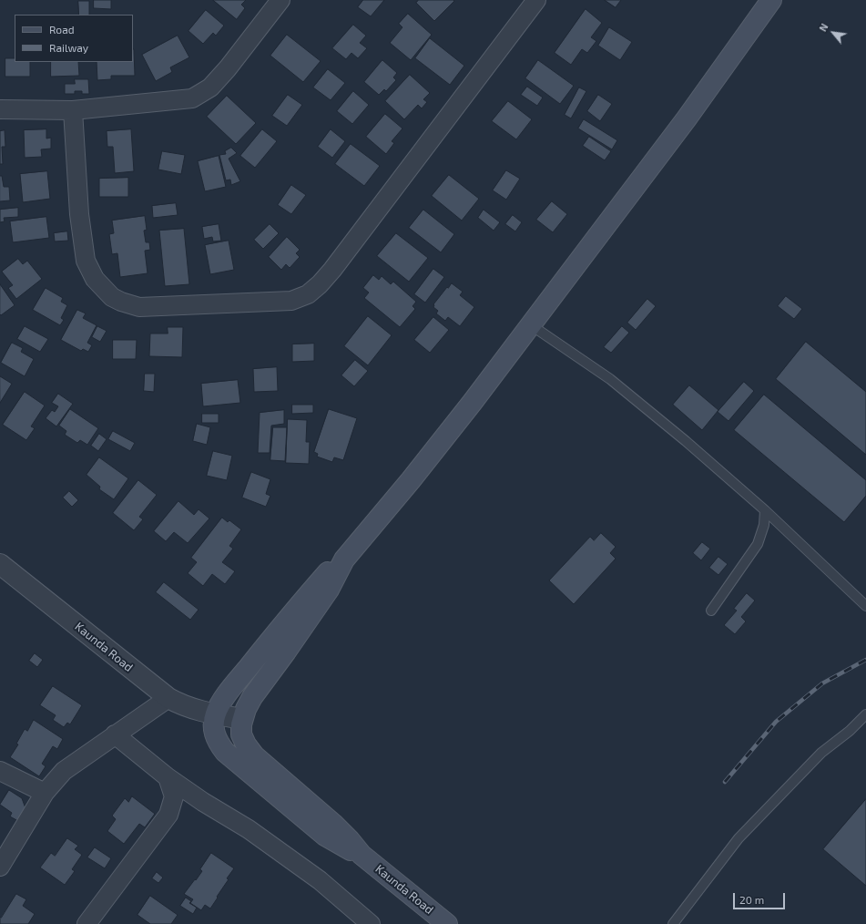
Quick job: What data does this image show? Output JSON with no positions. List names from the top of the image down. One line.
{"streets":{"main road":["Kaunda Road"]},"legend":["Road","Railway"],"scale_bar":"20 m","north":"top left"}
